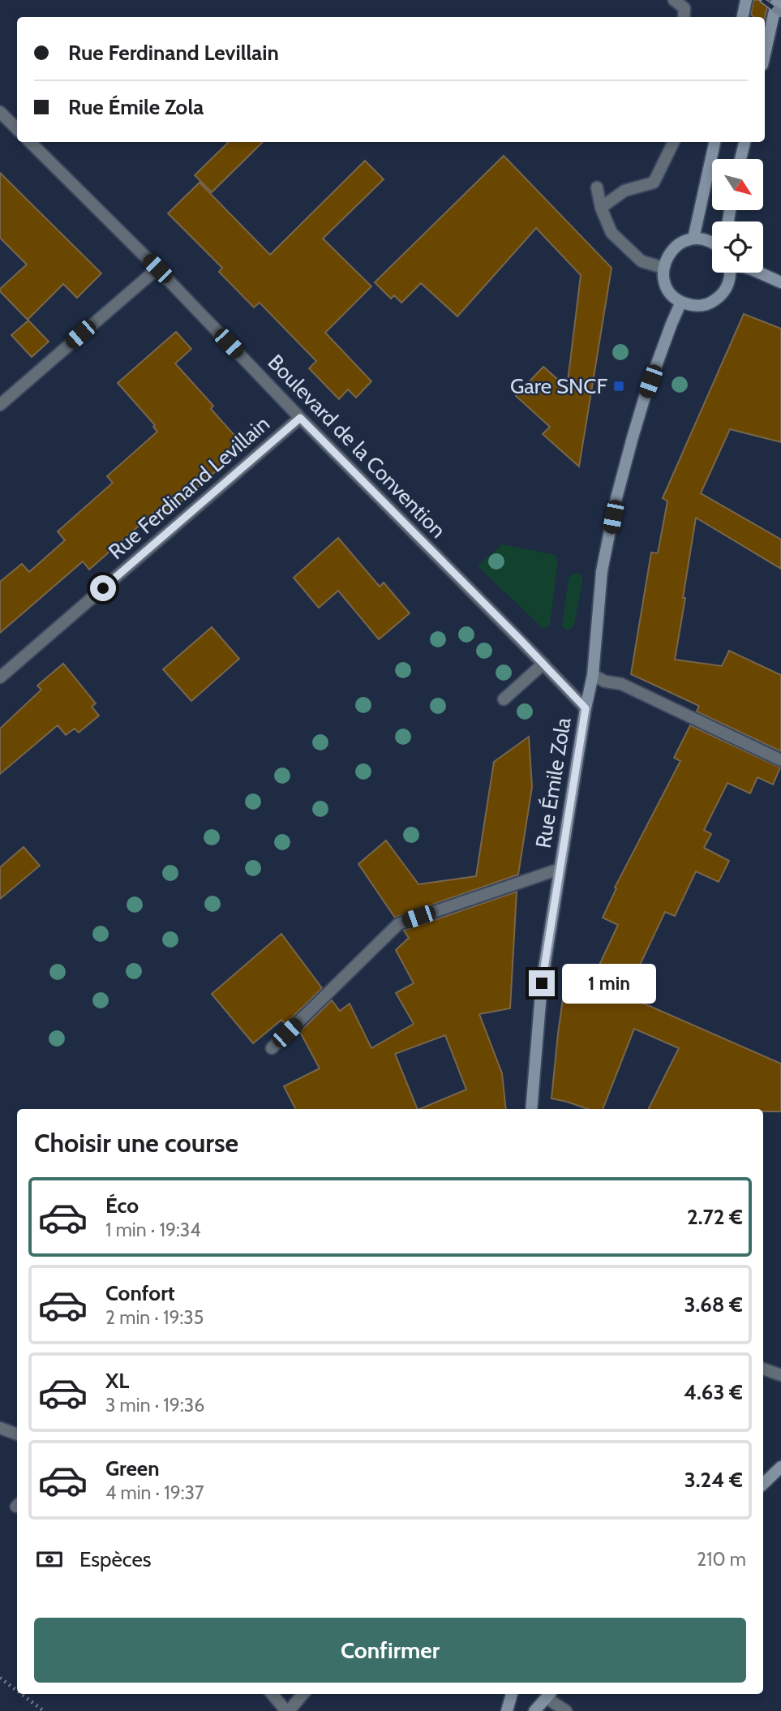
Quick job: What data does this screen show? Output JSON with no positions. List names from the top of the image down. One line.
{"streets":{"main road":["Rue Émile Zola"],"street":["Boulevard de la Convention","Rue Ferdinand Levillain"]},"crossings":[["Boulevard de la Convention","Rue Ferdinand Levillain"],["Boulevard de la Convention","Rue Émile Zola"]],"places":{"transit":["Gare SNCF"]},"north":"bottom right","page":{"banner":["Rue Ferdinand Levillain","Rue Émile Zola"],"bubble":"1 min","heading":"Choisir une course","list":[{"name":"Éco","note":"1 min · 19:34","value":"2.72 €"},{"name":"Confort","note":"2 min · 19:35","value":"3.68 €"},{"name":"XL","note":"3 min · 19:36","value":"4.63 €"},{"name":"Green","note":"4 min · 19:37","value":"3.24 €"}],"pay":["Espèces","210 m"],"buttons":"Confirmer"}}
